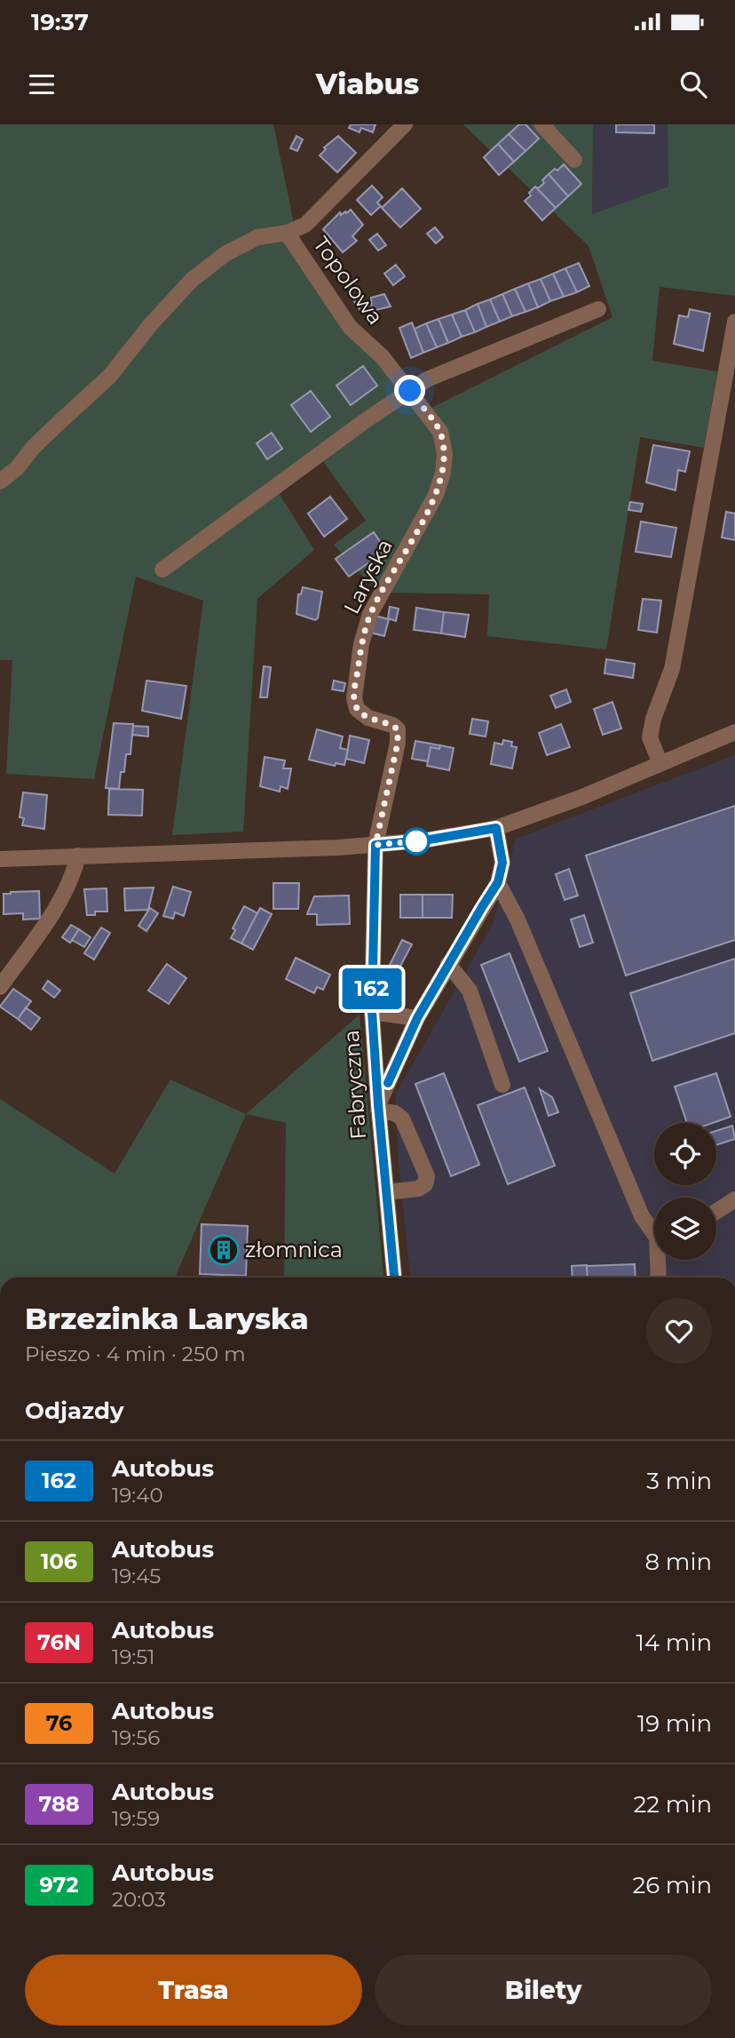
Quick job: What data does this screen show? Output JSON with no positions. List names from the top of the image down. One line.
{"streets":{"street":["Topolowa","Laryska","Fabryczna"]},"crossings":[["Topolowa","Laryska"],["Laryska","Fabryczna"]],"places":{"building":["złomnica"]},"lines":["bus line 162"],"page":{"status":"19:37","header":"Viabus","on_map":"162","heading":[["Brzezinka Laryska","Pieszo · 4 min · 250 m"],"Odjazdy"],"list":[{"mark":"162","name":"Autobus","note":"19:40","value":"3 min"},{"mark":"106","name":"Autobus","note":"19:45","value":"8 min"},{"mark":"76N","name":"Autobus","note":"19:51","value":"14 min"},{"mark":"76","name":"Autobus","note":"19:56","value":"19 min"},{"mark":"788","name":"Autobus","note":"19:59","value":"22 min"},{"mark":"972","name":"Autobus","note":"20:03","value":"26 min"}],"buttons":["Trasa","Bilety"]}}
